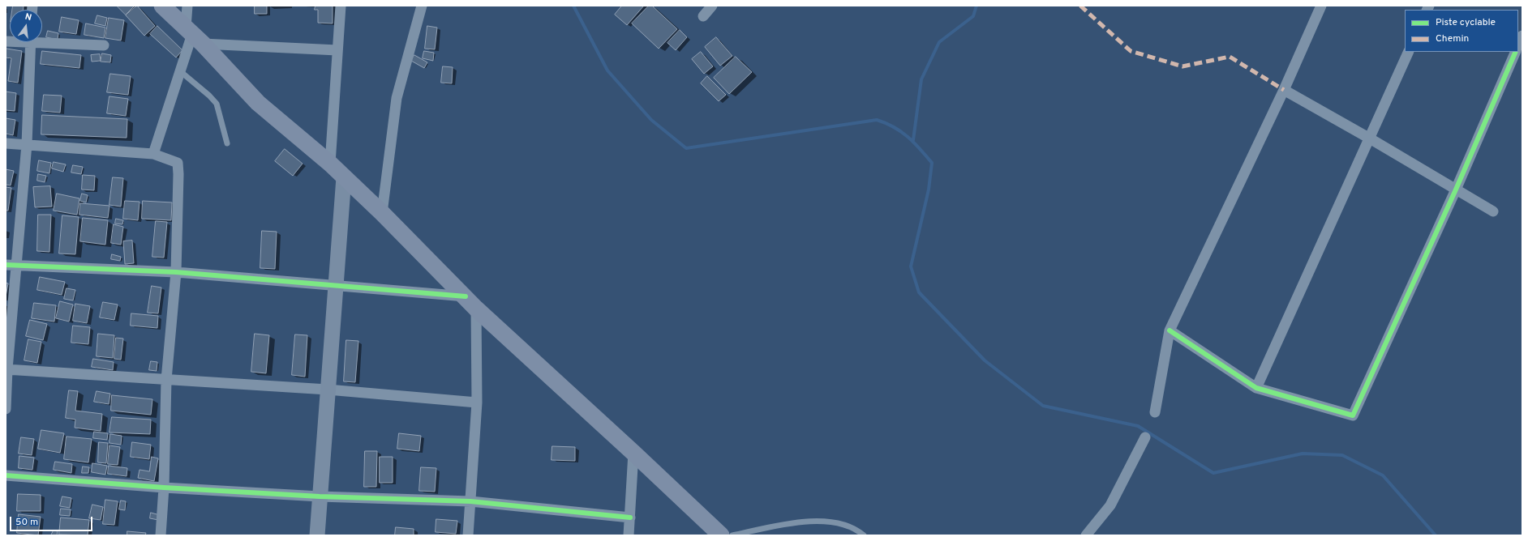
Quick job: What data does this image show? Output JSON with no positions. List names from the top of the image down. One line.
{"legend":["Piste cyclable","Chemin"],"scale_bar":"50 m","north":"top"}
